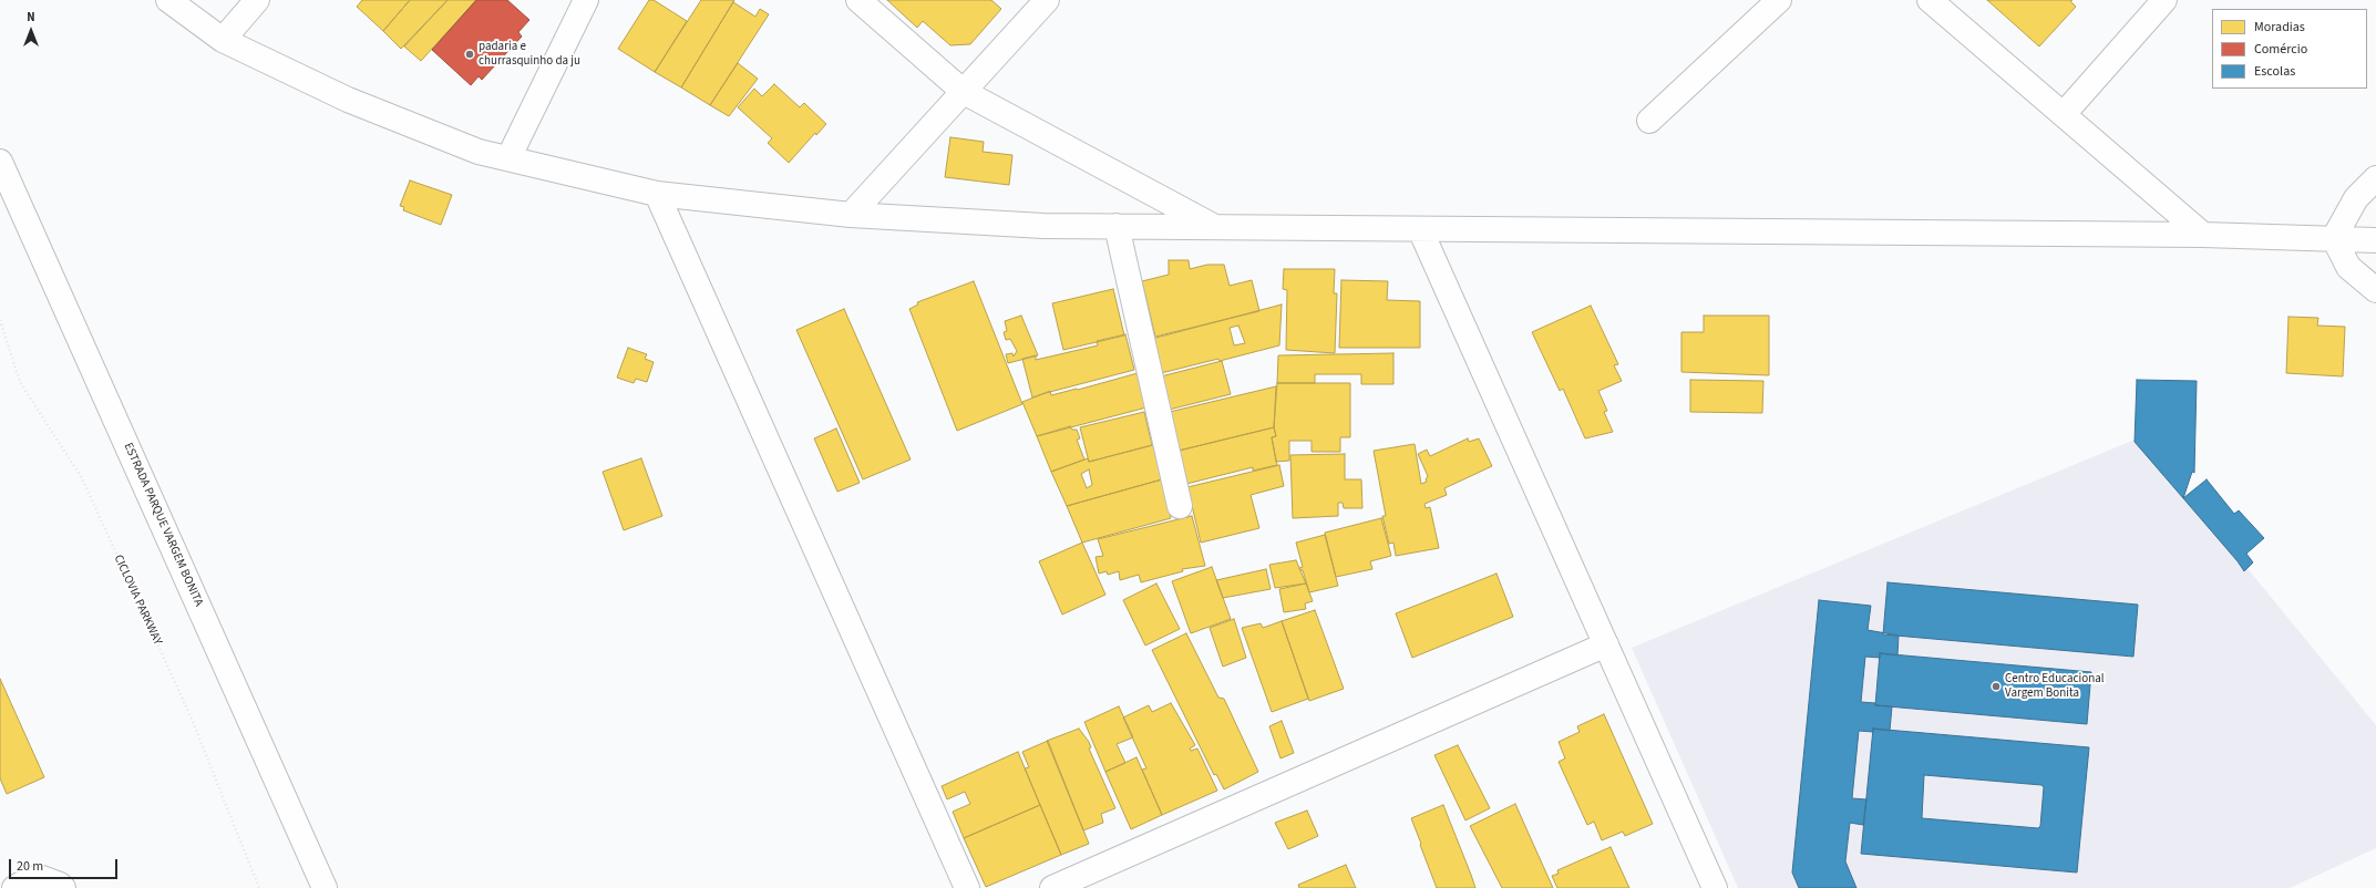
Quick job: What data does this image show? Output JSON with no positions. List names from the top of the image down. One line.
{"streets":{"street":["ESTRADA PARQUE VARGEM BONITA"],"path":["CICLOVIA PARKWAY"]},"places":["padaria e churrasquinho da ju","Centro Educacional Vargem Bonita"],"legend":["Moradias","Comércio","Escolas"],"scale_bar":"20 m","north":"top"}
